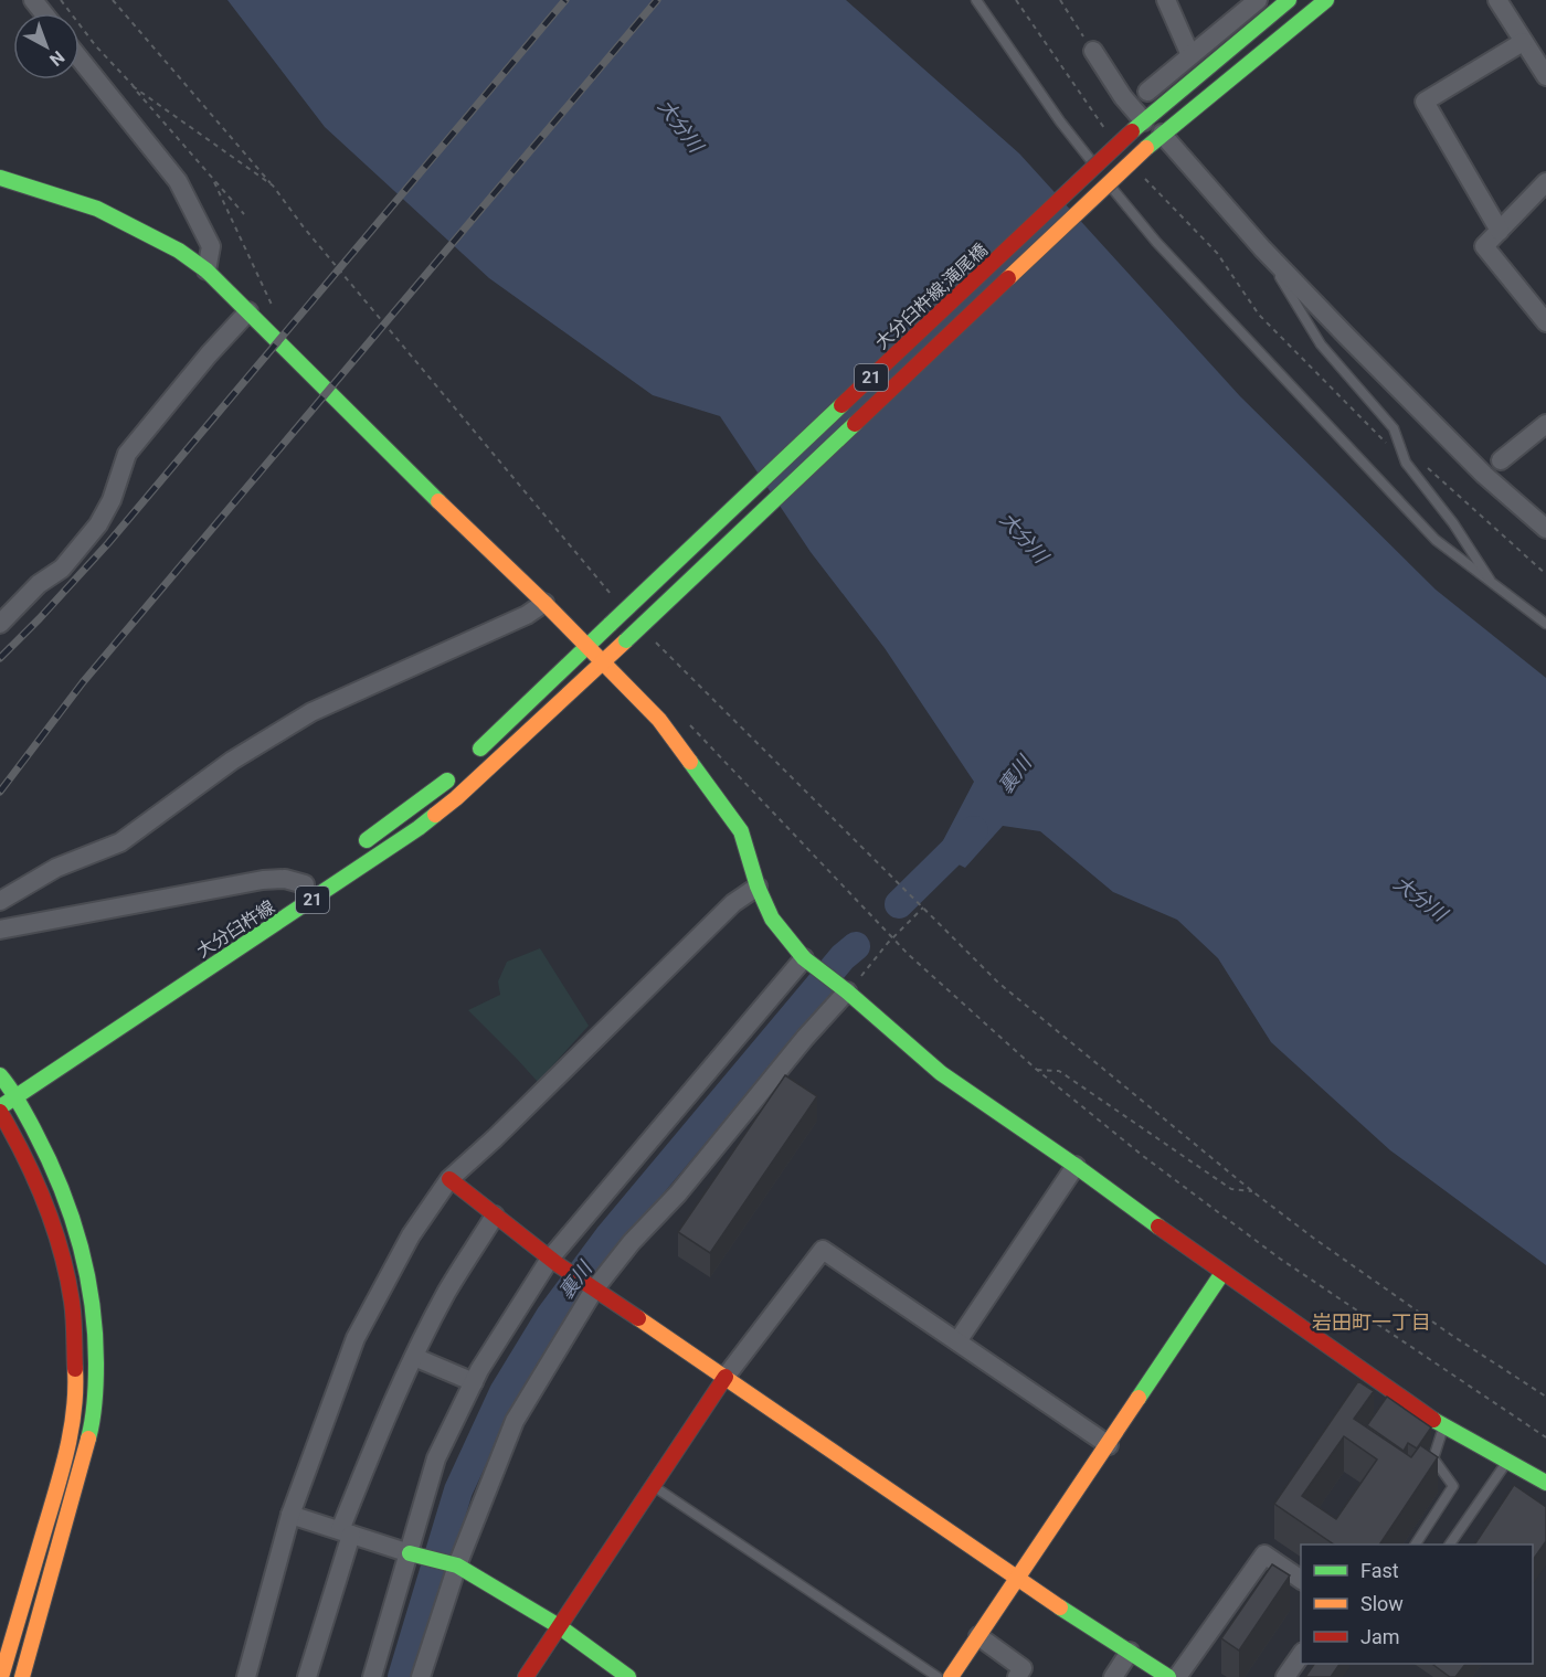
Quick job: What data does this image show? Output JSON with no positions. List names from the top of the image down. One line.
{"streets":{"street":["大分臼杵線;滝尾橋","21","大分臼杵線"]},"crossings":[["大分臼杵線;滝尾橋","21"],["21","大分臼杵線"]],"districts":["岩田町一丁目"],"water":["大分川","裏川"],"legend":["Fast","Slow","Jam"],"north":"bottom right"}
